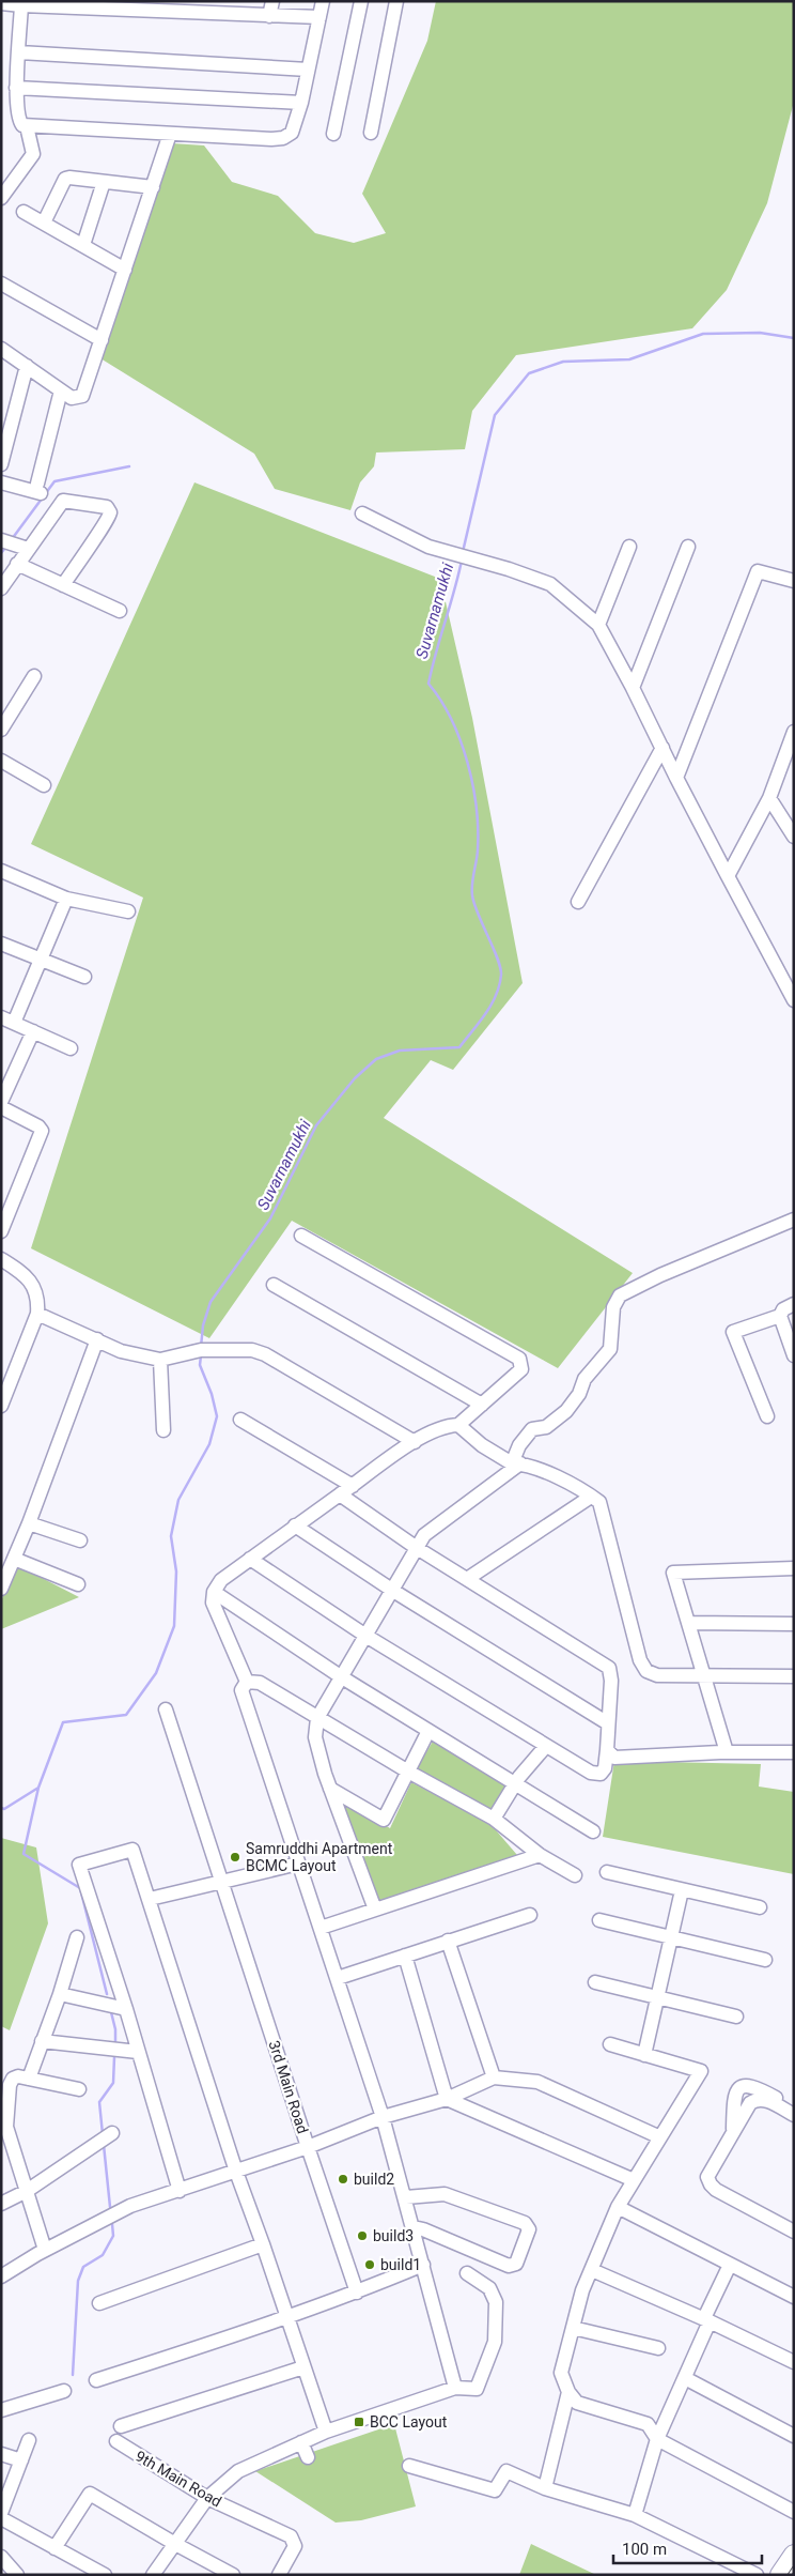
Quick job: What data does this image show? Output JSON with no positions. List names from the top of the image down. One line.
{"streets":{"street":["3rd Main Road","9th Main Road"]},"water":["Suvarnamukhi"],"places":{"other":["Samruddhi Apartment BCMC Layout","build2","build3","build1"],"transit":["BCC Layout"]},"scale_bar":"100 m"}
